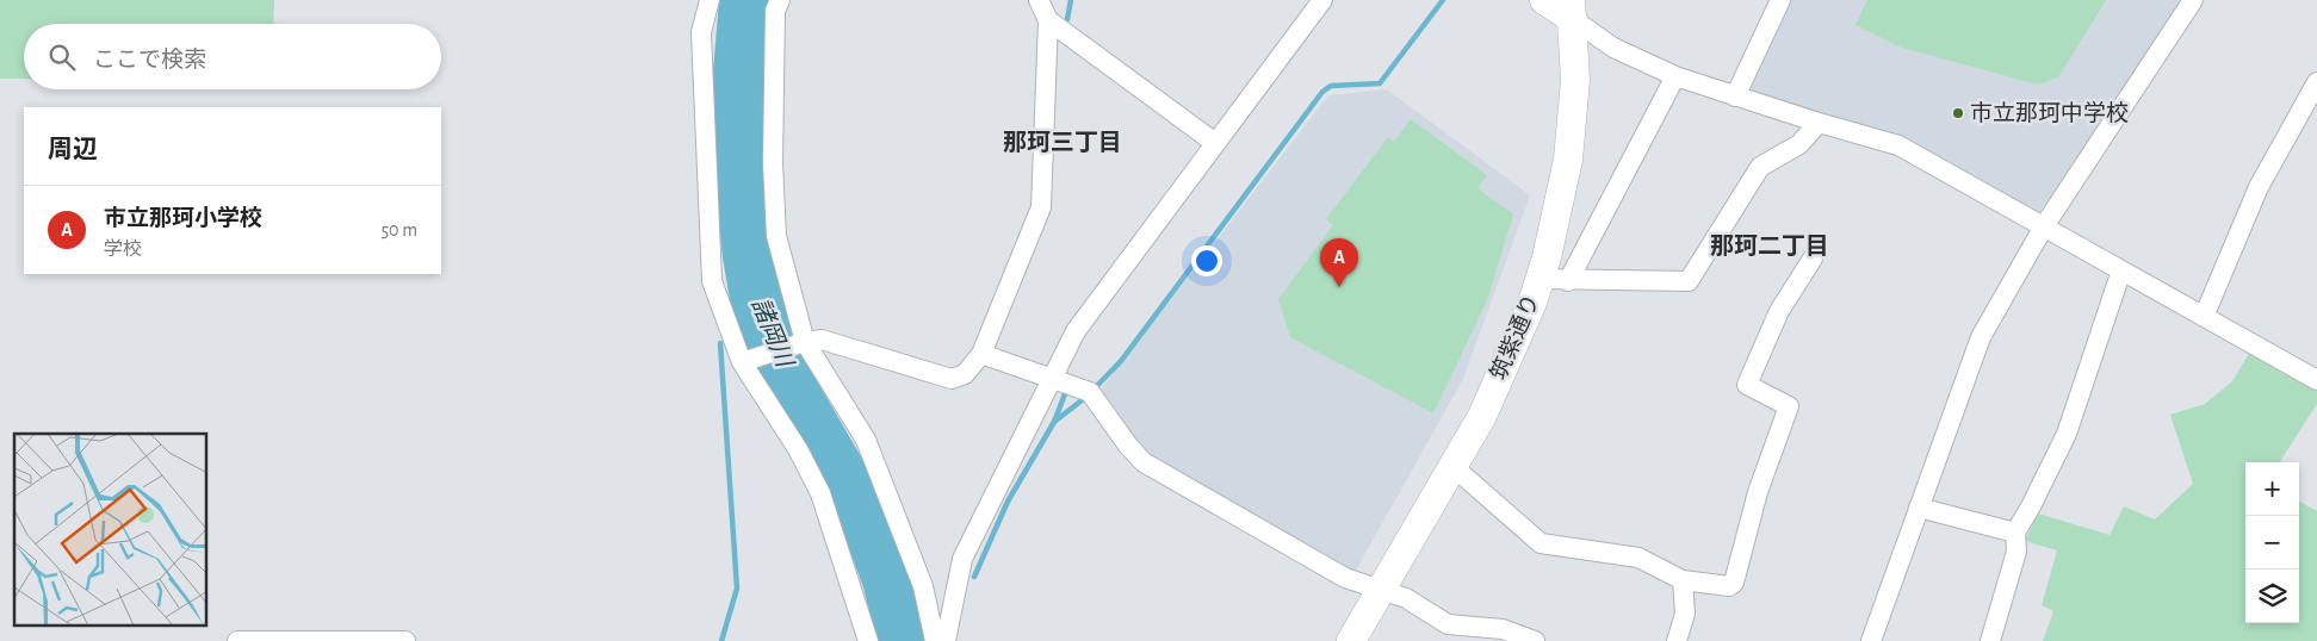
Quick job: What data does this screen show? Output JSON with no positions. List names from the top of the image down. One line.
{"streets":{"street":["筑紫通り"]},"districts":["那珂三丁目","那珂二丁目"],"water":["諸岡川"],"places":["市立那珂中学校"],"page":{"search":"ここで検索","heading":"周辺","list":[{"mark":"A","name":"市立那珂小学校","note":"学校","value":"50 m"}],"pins":"A","map_buttons":["+","−"]}}
